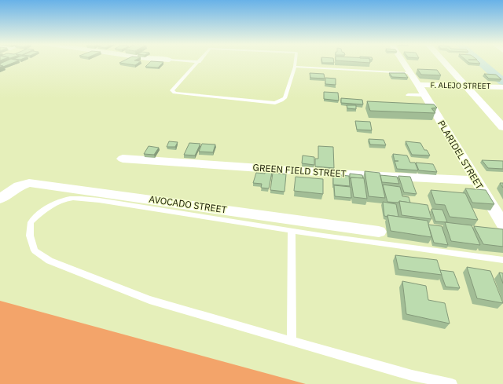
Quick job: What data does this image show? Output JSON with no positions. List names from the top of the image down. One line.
{"streets":{"street":["F. ALEJO STREET","PLARIDEL STREET","GREEN FIELD STREET","AVOCADO STREET"]},"crossings":[["F. ALEJO STREET","PLARIDEL STREET"],["PLARIDEL STREET","GREEN FIELD STREET"]]}
